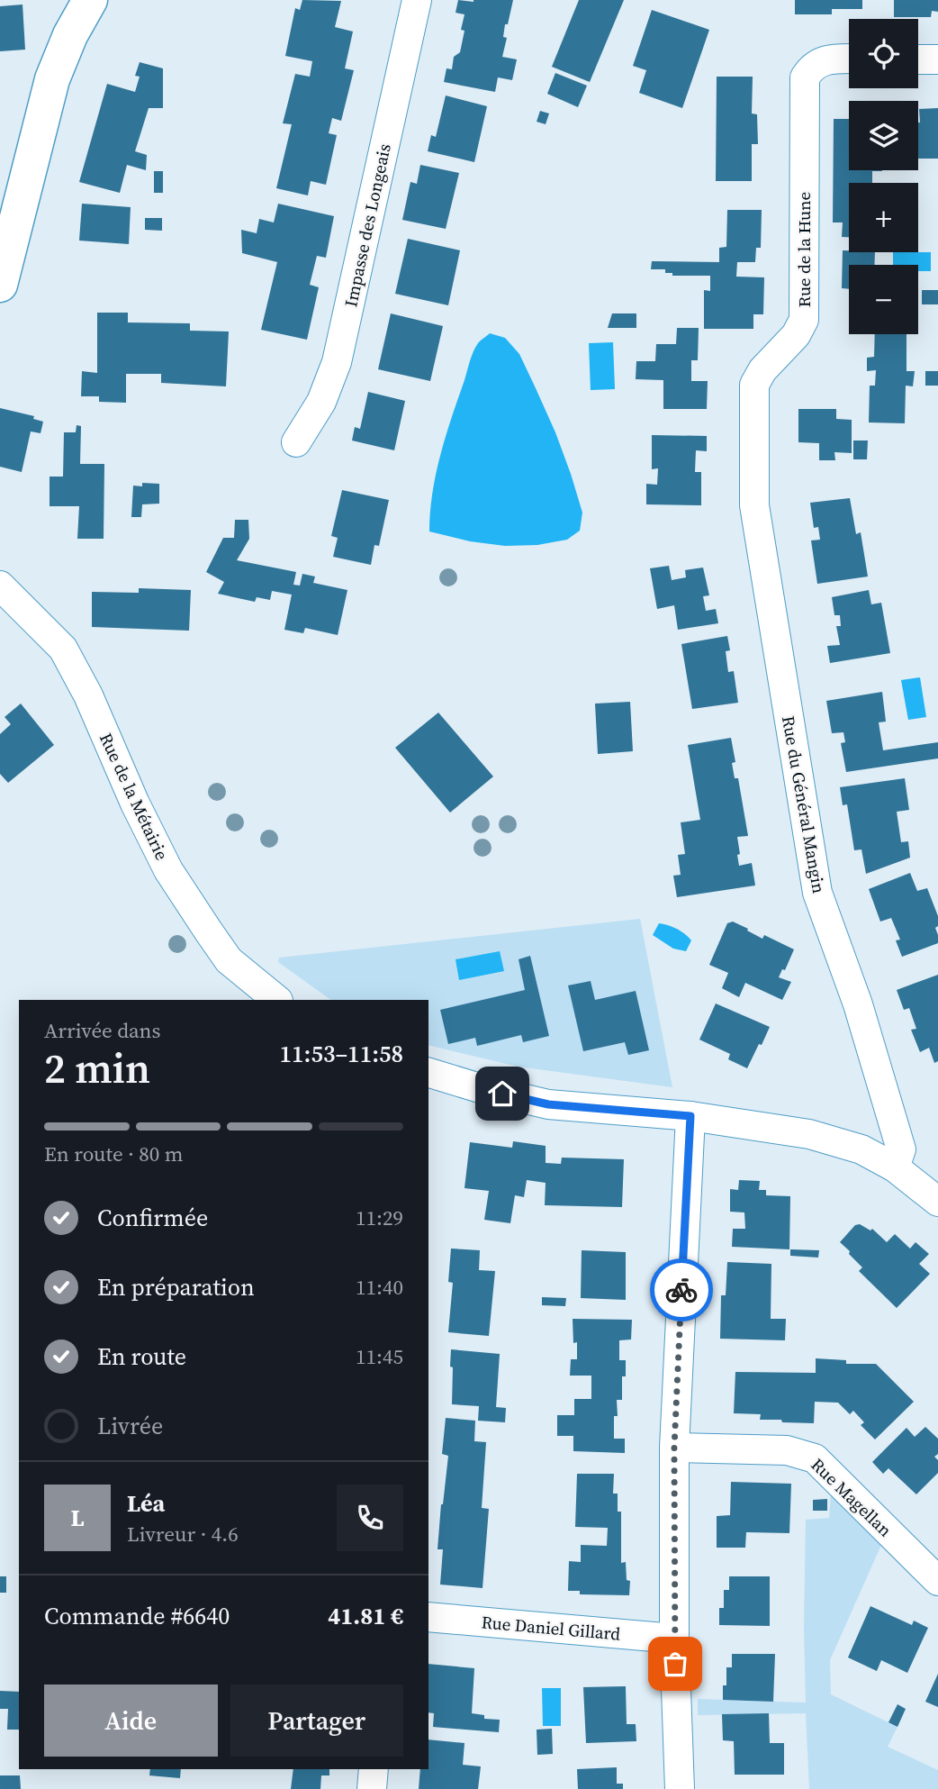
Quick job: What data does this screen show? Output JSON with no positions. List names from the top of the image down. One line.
{"streets":{"street":["Impasse des Longeais","Rue de la Hune","Rue de la Métairie","Rue du Général Mangin","Rue Magellan","Rue Daniel Gillard"]},"crossings":[["Rue de la Hune","Rue du Général Mangin"]],"page":{"map_buttons":["+","−"],"heading":["2 min","Arrivée dans","11:53–11:58"],"panel":["Léa","Livreur · 4.6","Commande #6640","41.81 €"],"bar":"En route · 80 m","list":[["Confirmée","11:29"],["En préparation","11:40"],["En route","11:45"],"Livrée"],"round":"L","buttons":["Aide","Partager"]}}
